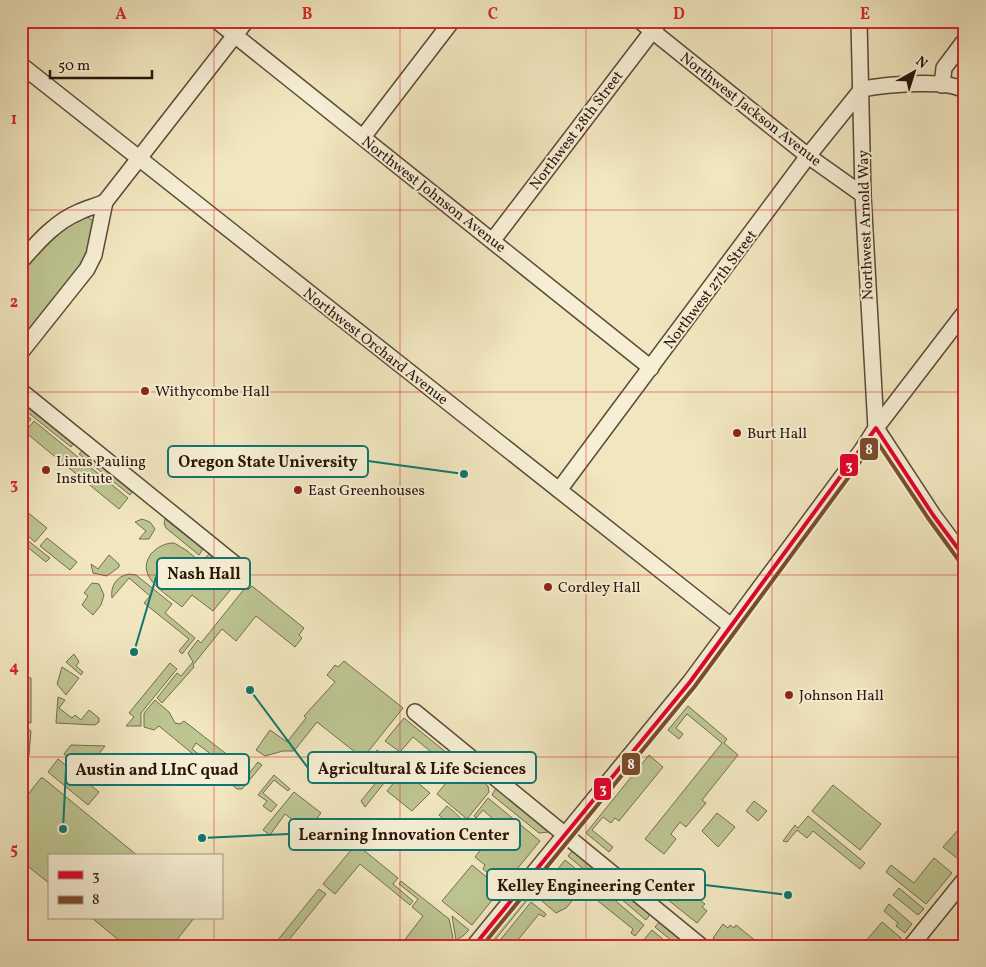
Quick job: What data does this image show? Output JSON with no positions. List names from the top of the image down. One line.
{"streets":{"street":["Northwest Jackson Avenue","Northwest 28th Street","Northwest Johnson Avenue","Northwest Arnold Way","Northwest 27th Street","Northwest Orchard Avenue"]},"crossings":[["Northwest Jackson Avenue","Northwest 28th Street"],["Northwest Jackson Avenue","Northwest Arnold Way"],["Northwest Jackson Avenue","Northwest 27th Street"],["Northwest 28th Street","Northwest Johnson Avenue"],["Northwest Johnson Avenue","Northwest 27th Street"],["Northwest Arnold Way","Northwest 27th Street"],["Northwest 27th Street","Northwest Orchard Avenue"]],"places":["Withycombe Hall","Burt Hall","Linus Pauling Institute","Oregon State University","East Greenhouses","Cordley Hall","Nash Hall","Agricultural & Life Sciences","Johnson Hall","Austin and LInC quad","Learning Innovation Center","Kelley Engineering Center"],"lines":["transit line 3","transit line 8"],"legend":["3","8"],"scale_bar":"50 m","north":"top right","grid":{"columns":["A","B","C","D","E"],"rows":["1","2","3","4","5"]}}
